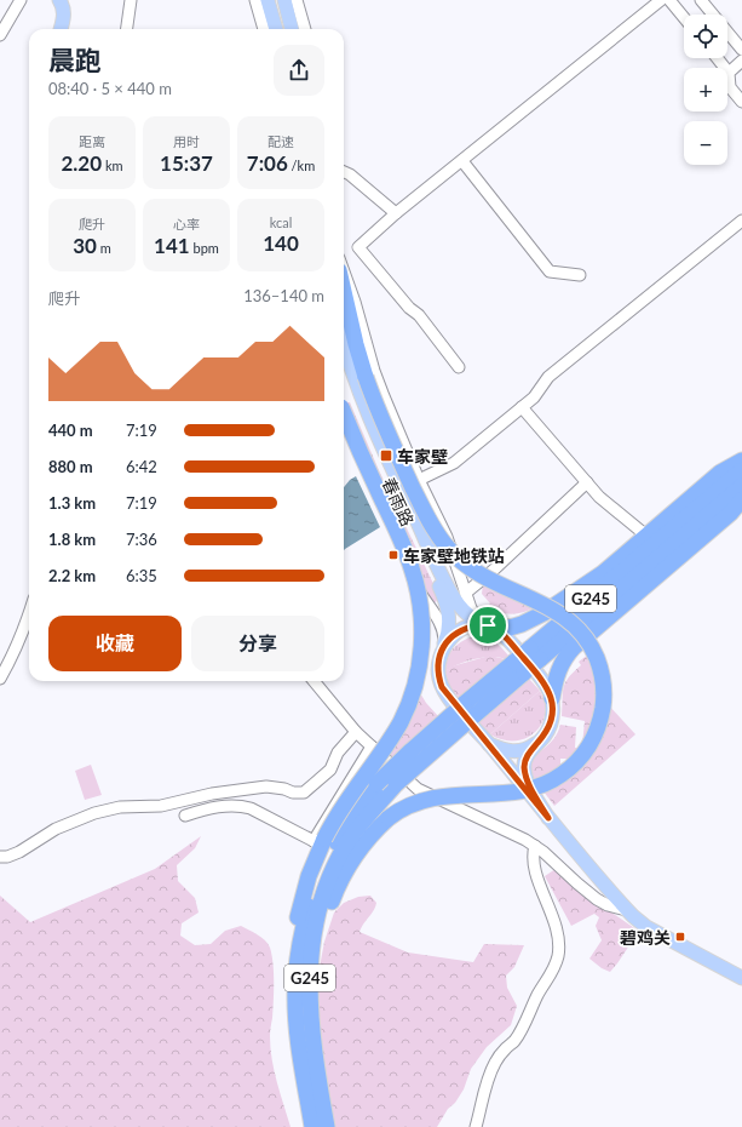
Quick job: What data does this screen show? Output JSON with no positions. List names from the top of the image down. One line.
{"streets":{"highway":["G245"],"main road":["春雨路"]},"places":{"transit":["车家壁","车家壁地铁站","碧鸡关"]},"page":{"map_buttons":["+","−"],"heading":["晨跑","08:40 · 5 × 440 m"],"stats":[["距离","2.20 km"],["用时","15:37"],["配速","7:06 /km"],["爬升","30 m"],["心率","141 bpm"],["kcal","140"]],"chart":["爬升","136–140 m"],"list":[{"name":"440 m","note":"7:19"},{"name":"880 m","note":"6:42"},{"name":"1.3 km","note":"7:19"},{"name":"1.8 km","note":"7:36"},{"name":"2.2 km","note":"6:35"}],"buttons":["收藏","分享"]}}
